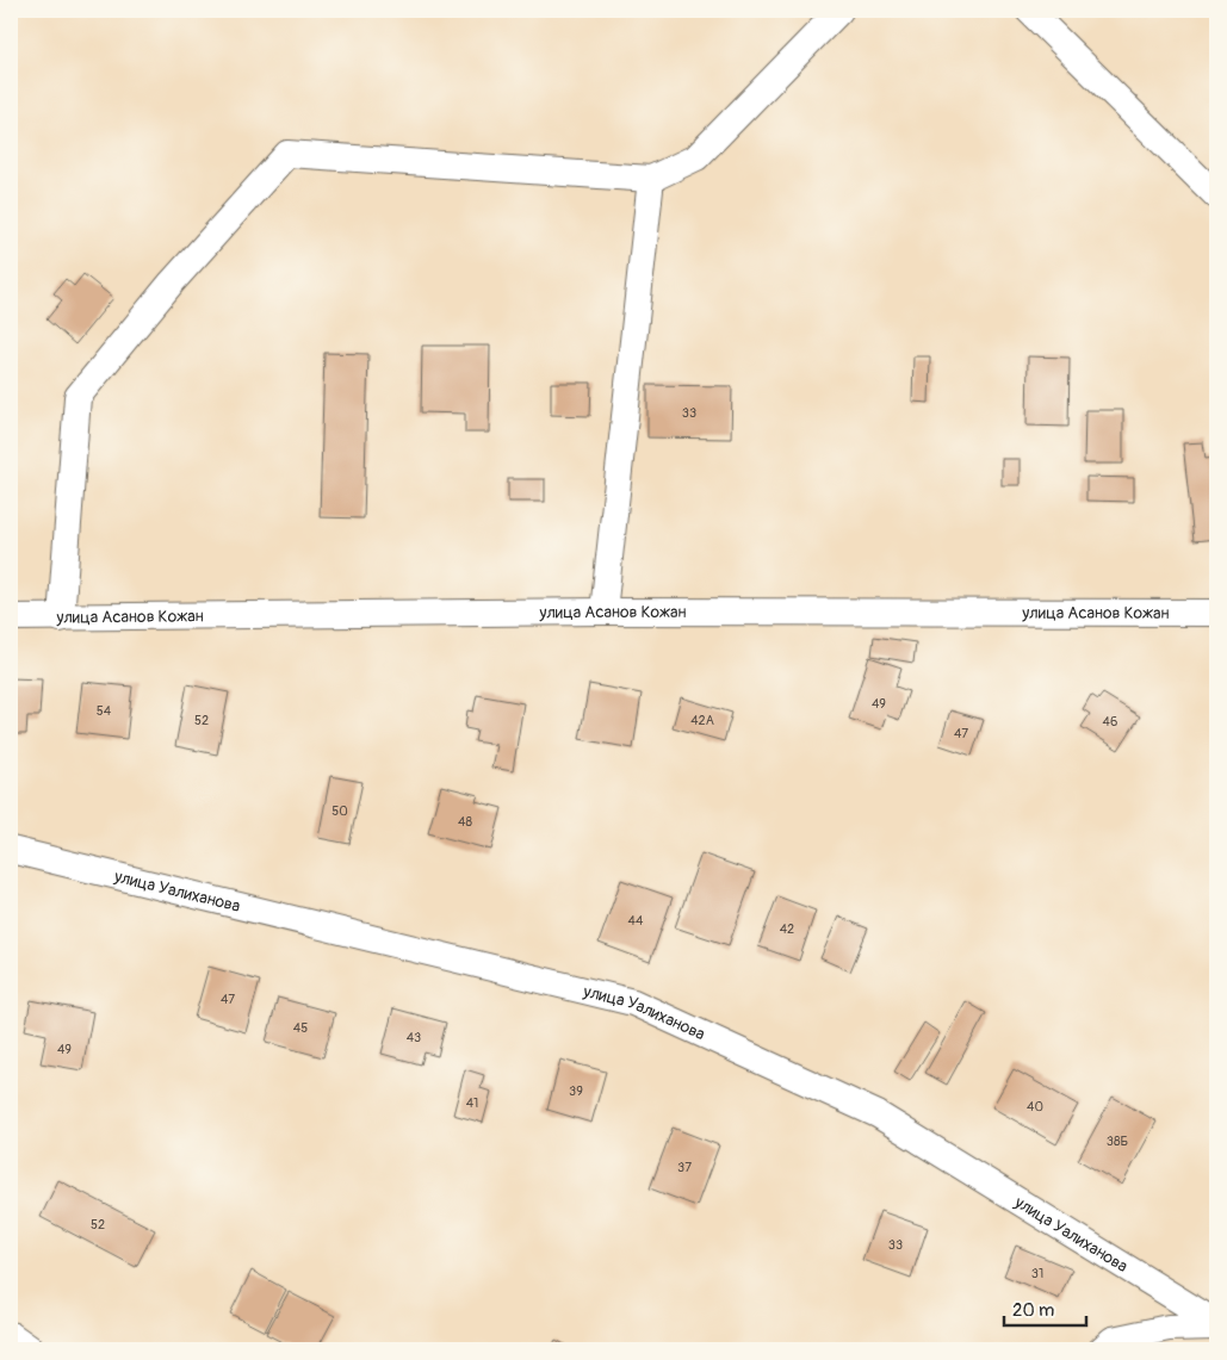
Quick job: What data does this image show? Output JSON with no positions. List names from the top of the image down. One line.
{"streets":{"street":["улица Асанов Кожан","улица Уалиханова"]},"house_numbers":["33","49","54","52","42А","46","47","50","48","44","42","47","45","43","49","39","41","40","38Б","37","52","33","31"],"scale_bar":"20 m"}
